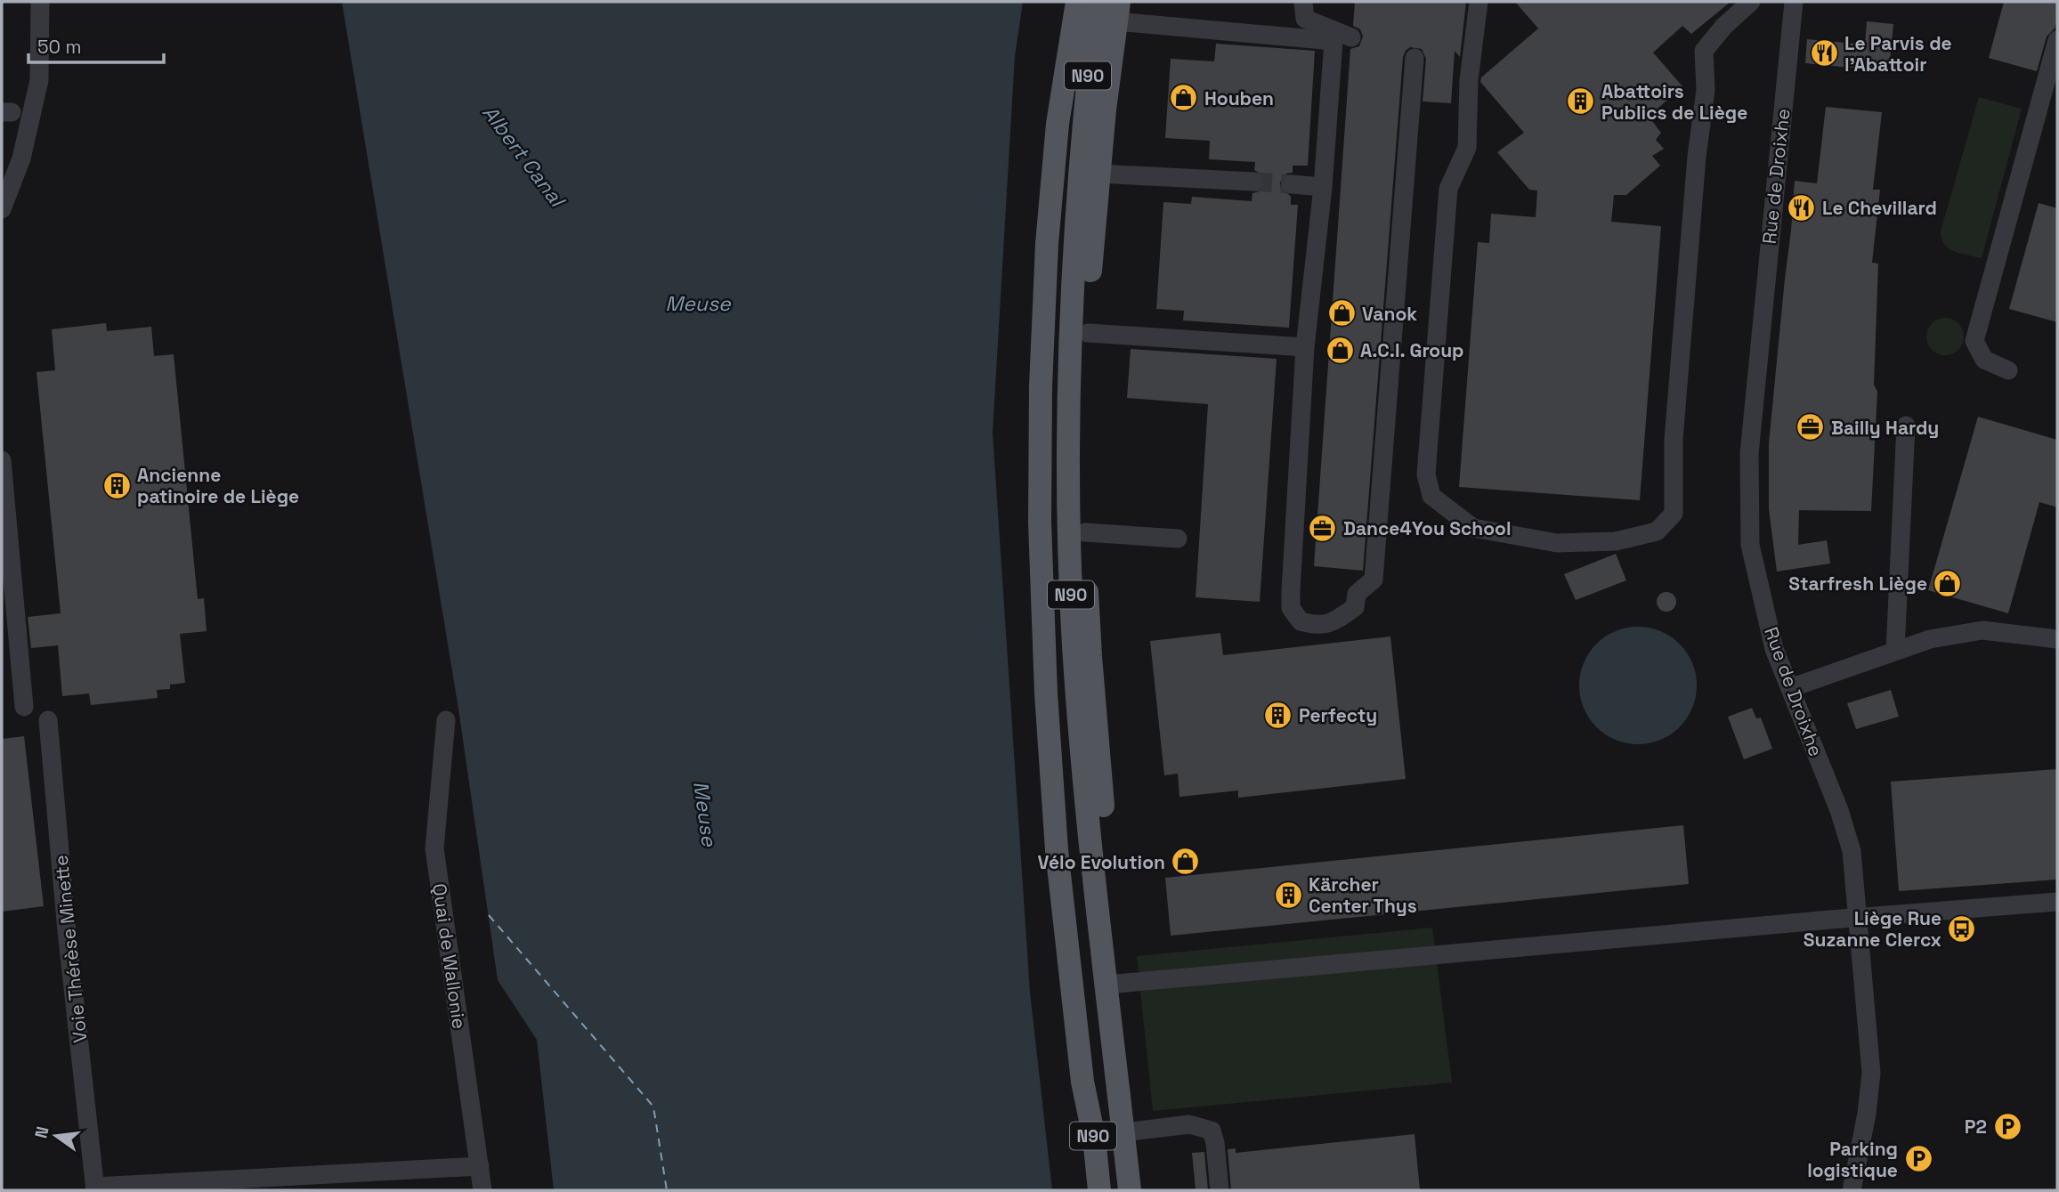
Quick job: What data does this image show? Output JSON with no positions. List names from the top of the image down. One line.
{"streets":{"main road":["N90"],"street":["Rue de Droixhe","Voie Thérèse Minette","Quai de Wallonie"]},"water":["Albert Canal","Meuse"],"places":{"restaurant":["Le Parvis de l'Abattoir","Le Chevillard"],"shop":["Houben","Vanok","A.C.I. Group","Starfresh Liège","Vélo Evolution"],"building":["Abattoirs Publics de Liège","Ancienne patinoire de Liège","Perfecty","Kärcher Center Thys"],"office":["Bailly Hardy","Dance4You School"],"bus stop":["Liège Rue Suzanne Clercx"],"parking":["P2","Parking logistique"]},"scale_bar":"50 m","north":"left"}
